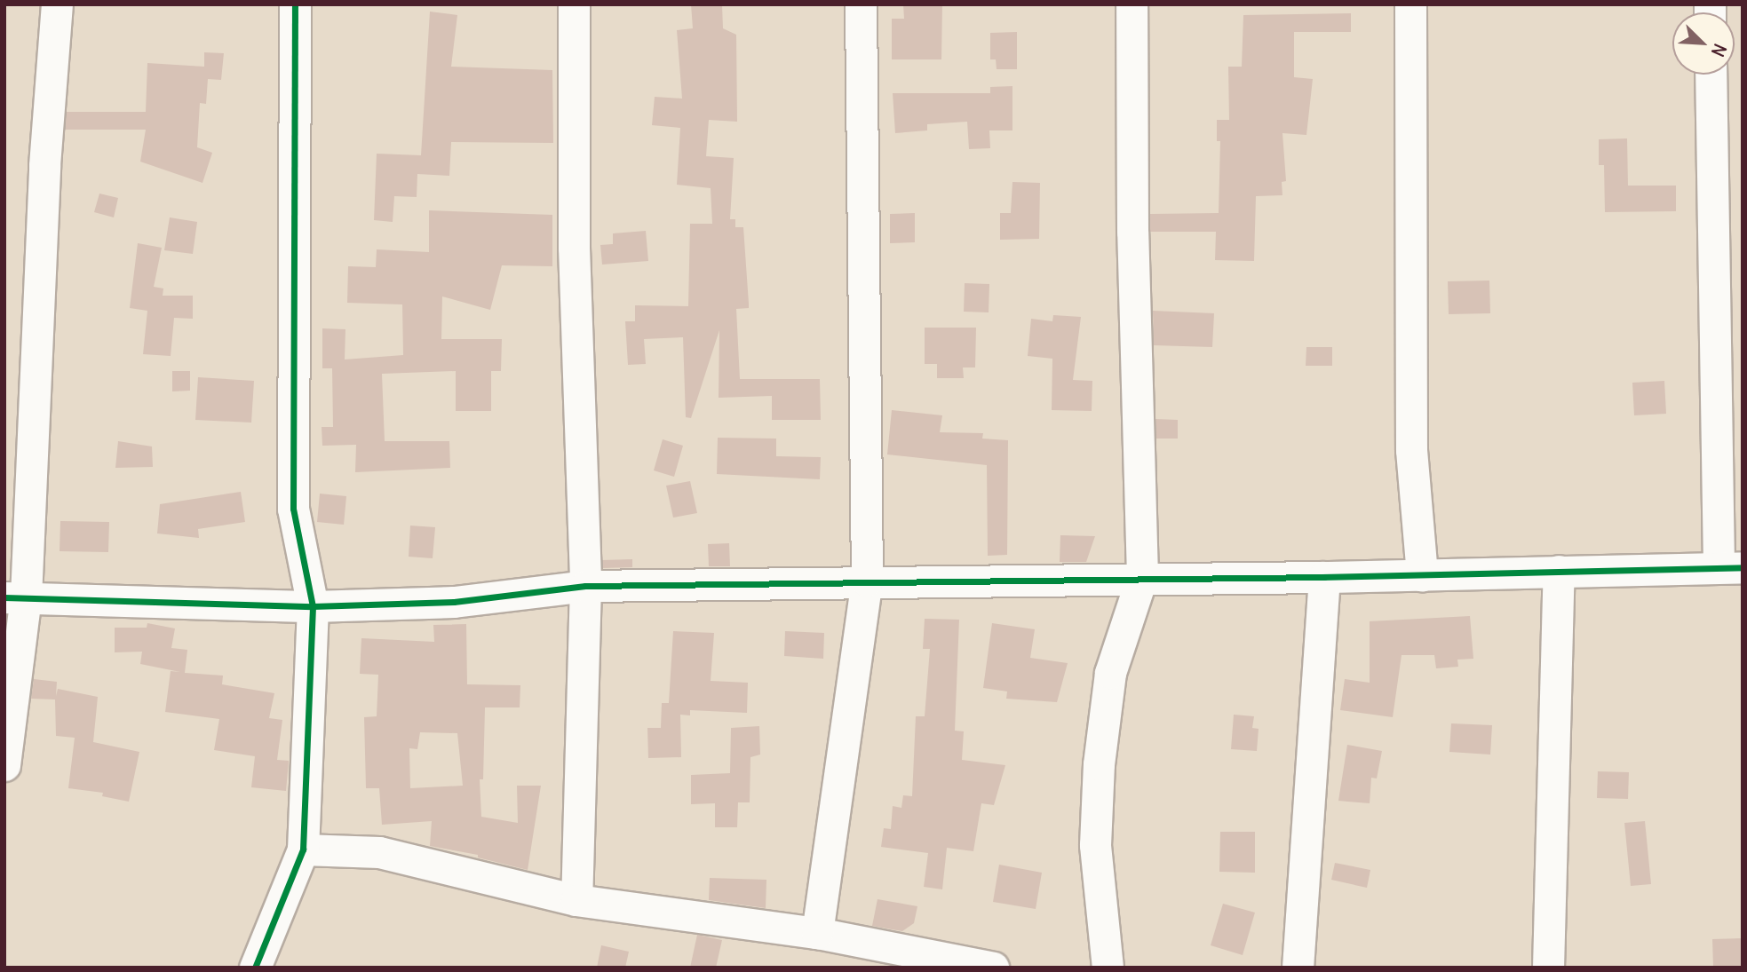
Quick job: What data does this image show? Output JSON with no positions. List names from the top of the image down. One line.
{"north":"bottom right"}
